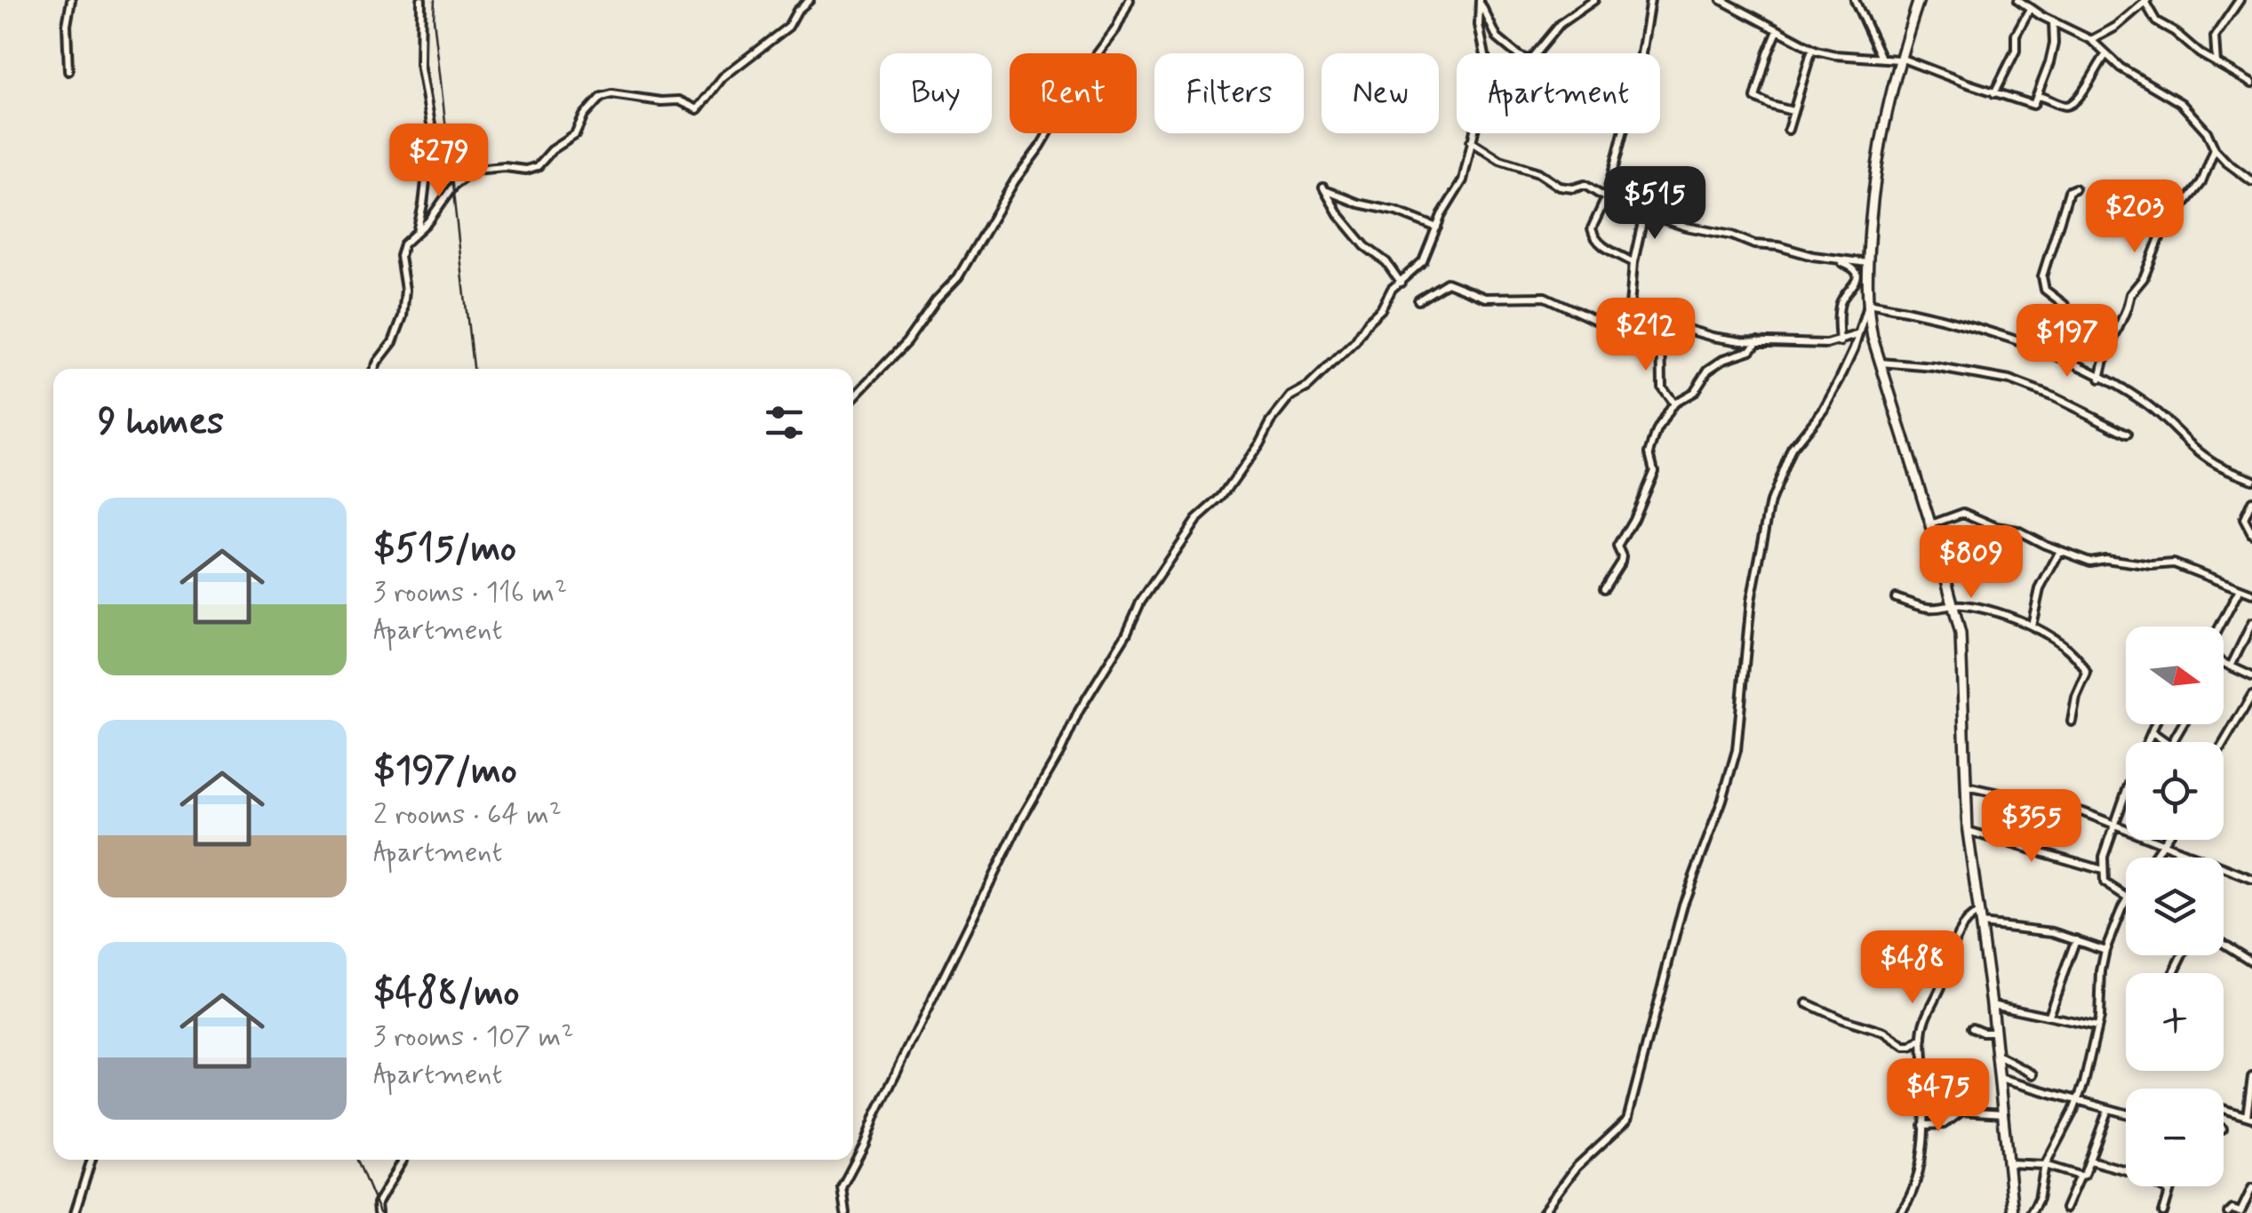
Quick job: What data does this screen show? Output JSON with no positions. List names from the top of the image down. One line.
{"north":"right","page":{"chip":["Buy","Rent","Filters","New","Apartment"],"price":["$279","$515","$203","$212","$197","$809","$355","$488","$475"],"heading":"9 homes","list":[{"name":"$515/mo","note":"3 rooms · 116 m² · Apartment"},{"name":"$197/mo","note":"2 rooms · 64 m² · Apartment"},{"name":"$488/mo","note":"3 rooms · 107 m² · Apartment"}],"map_buttons":["+","−"]}}
